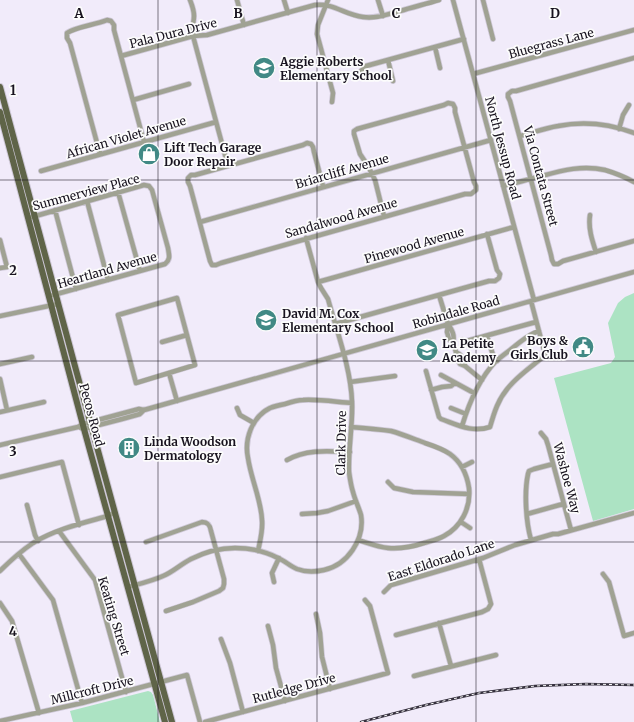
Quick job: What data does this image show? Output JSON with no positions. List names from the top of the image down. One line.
{"streets":{"main road":["Pecos Road"],"street":["Pala Dura Drive","Bluegrass Lane","African Violet Avenue","North Jessup Road","Briarcliff Avenue","Via Contata Street","Summerview Place","Sandalwood Avenue","Pinewood Avenue","Heartland Avenue","Robindale Road","Clark Drive","Washoe Way","East Eldorado Lane","Keating Street","Rutledge Drive","Millcroft Drive"]},"crossings":[["Bluegrass Lane","North Jessup Road"],["North Jessup Road","Briarcliff Avenue"],["North Jessup Road","Pinewood Avenue"],["North Jessup Road","Robindale Road"],["Briarcliff Avenue","Sandalwood Avenue"],["Summerview Place","Heartland Avenue"],["Summerview Place","Pecos Road"],["Sandalwood Avenue","Clark Drive"],["Pinewood Avenue","Clark Drive"],["Heartland Avenue","Pecos Road"],["Robindale Road","Pecos Road"],["Robindale Road","Clark Drive"],["Pecos Road","Clark Drive"],["Pecos Road","Millcroft Drive"],["Washoe Way","East Eldorado Lane"],["Keating Street","Millcroft Drive"]],"places":{"school or university":["Aggie Roberts Elementary School","David M. Cox Elementary School","La Petite Academy"],"shop":["Lift Tech Garage Door Repair"],"public building":["Boys & Girls Club"],"building":["Linda Woodson Dermatology"]},"grid":{"columns":["A","B","C","D"],"rows":["1","2","3","4"]}}
